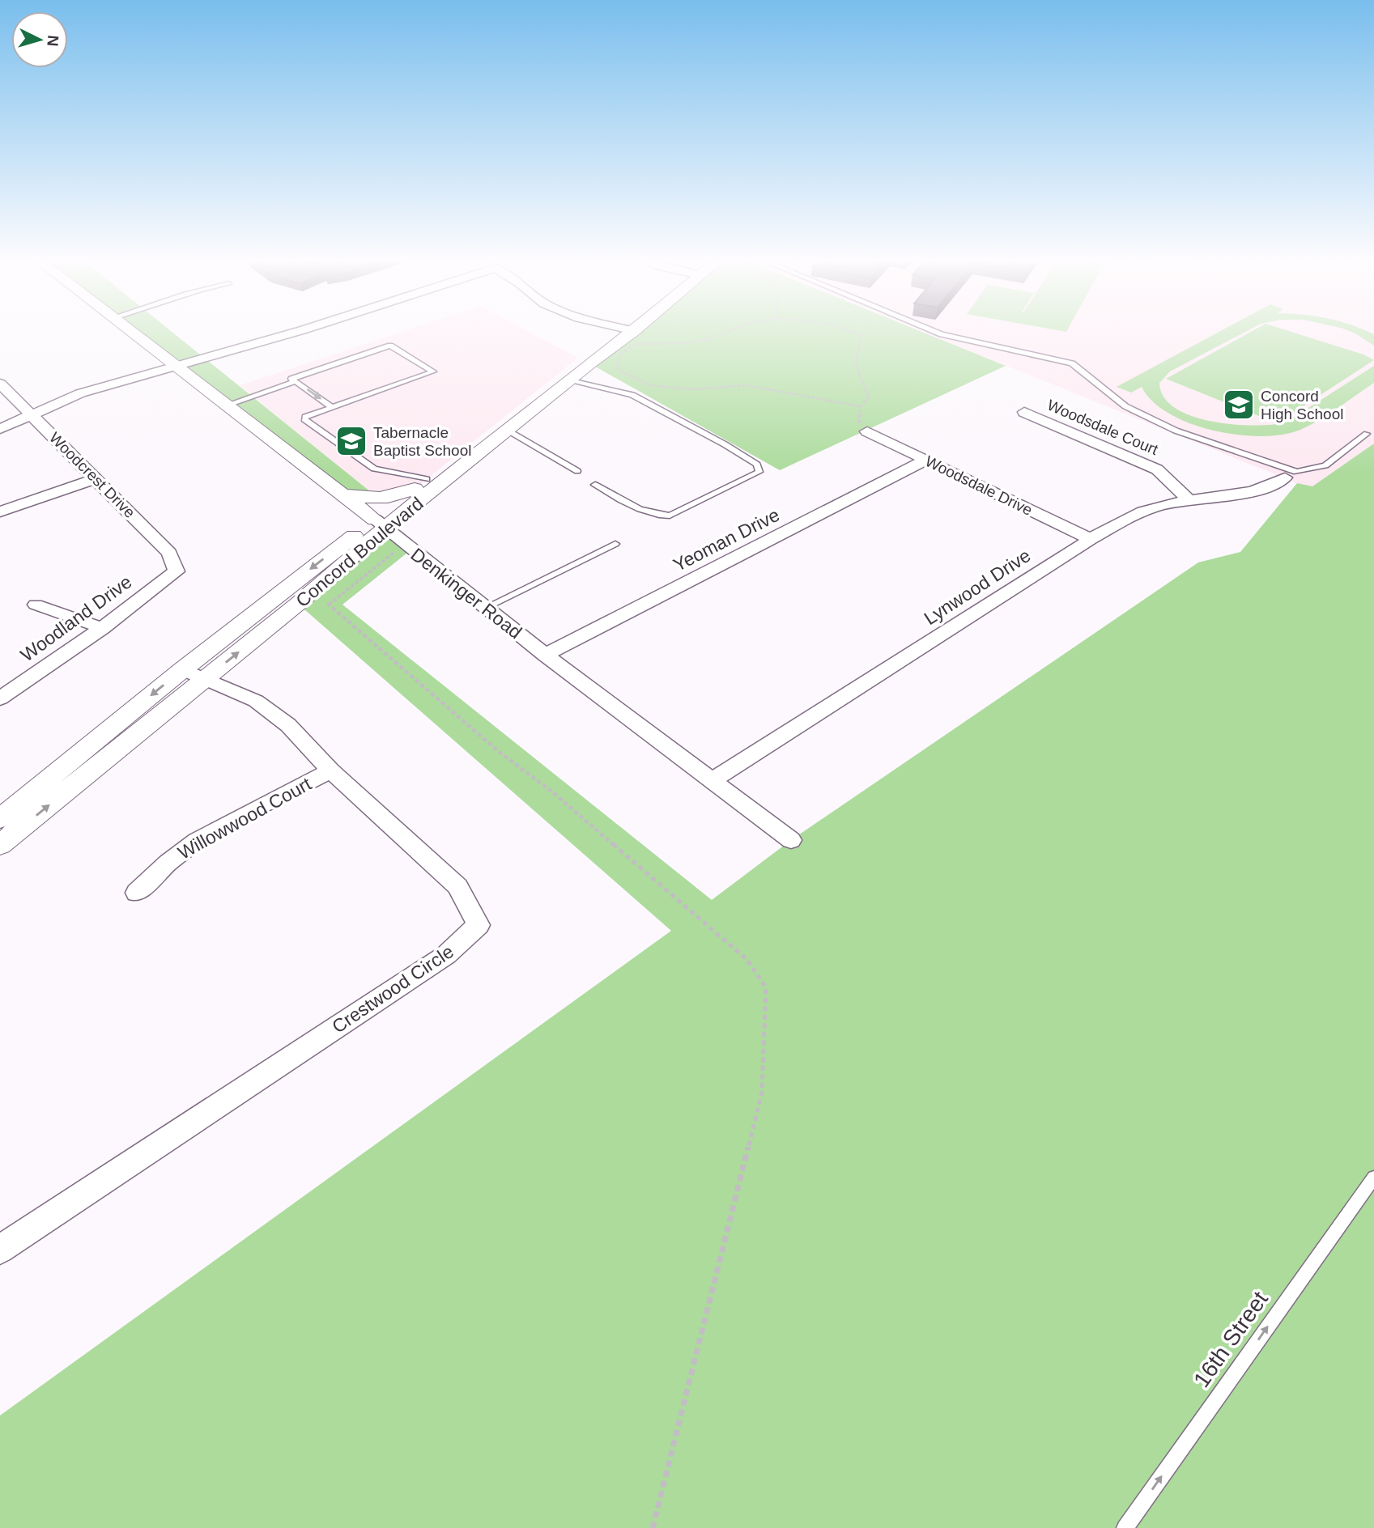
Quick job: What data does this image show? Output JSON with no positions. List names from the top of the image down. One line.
{"streets":{"street":["Woodsdale Court","Woodcrest Drive","Woodsdale Drive","Yeoman Drive","Concord Boulevard","Lynwood Drive","Denkinger Road","Woodland Drive","Willowwood Court","Crestwood Circle"],"lane":["16th Street"]},"crossings":[["Woodsdale Court","Lynwood Drive"],["Woodcrest Drive","Woodland Drive"],["Woodsdale Drive","Yeoman Drive"],["Woodsdale Drive","Lynwood Drive"],["Yeoman Drive","Denkinger Road"],["Concord Boulevard","Denkinger Road"],["Concord Boulevard","Crestwood Circle"],["Lynwood Drive","Denkinger Road"],["Willowwood Court","Crestwood Circle"]],"one_way":["16th Street"],"places":{"school or university":["Concord High School","Tabernacle Baptist School"]},"north":"right"}
